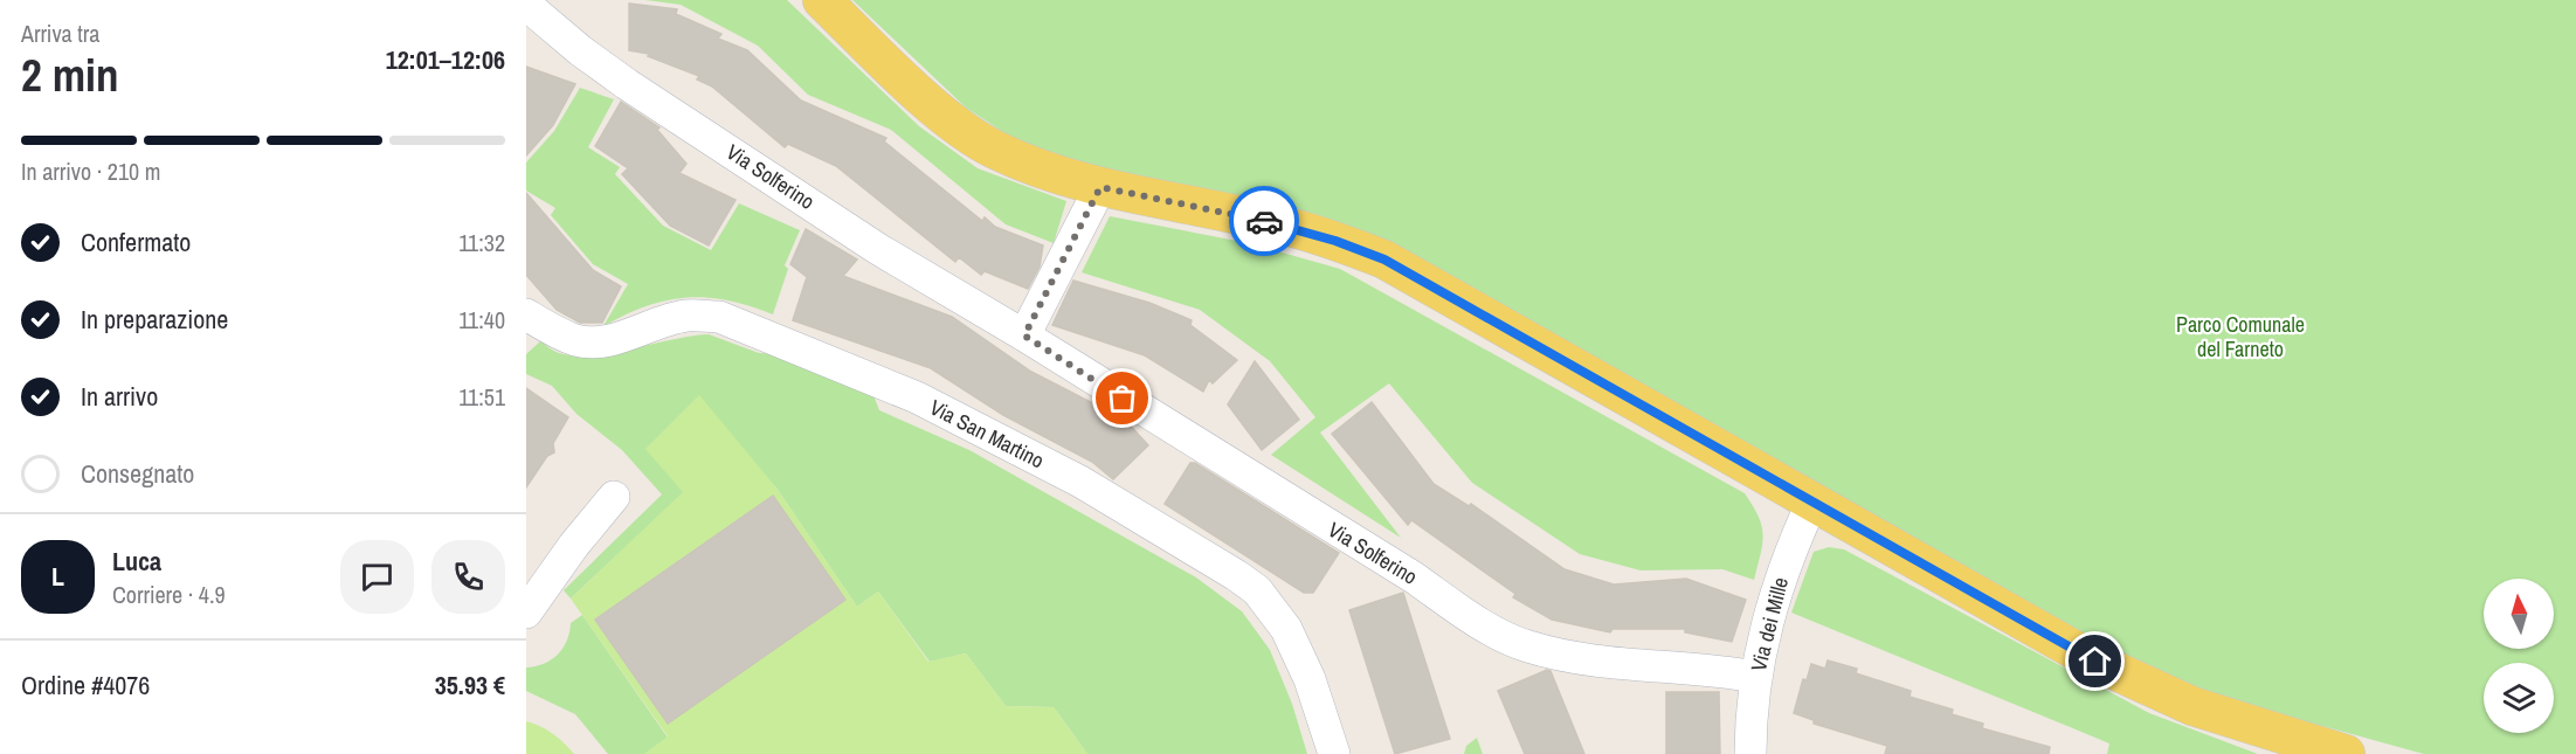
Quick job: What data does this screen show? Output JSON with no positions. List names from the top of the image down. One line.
{"streets":{"street":["Via Solferino","Via San Martino","Via dei Mille"]},"crossings":[["Via Solferino","Via dei Mille"]],"parks":["Parco Comunale del Farneto"],"north":"top","page":{"heading":["2 min","Arriva tra","12:01–12:06"],"panel":["Luca","Corriere · 4.9","Ordine #4076","35.93 €"],"bar":"In arrivo · 210 m","list":[["Confermato","11:32"],["In preparazione","11:40"],["In arrivo","11:51"],"Consegnato"],"round":"L"}}
